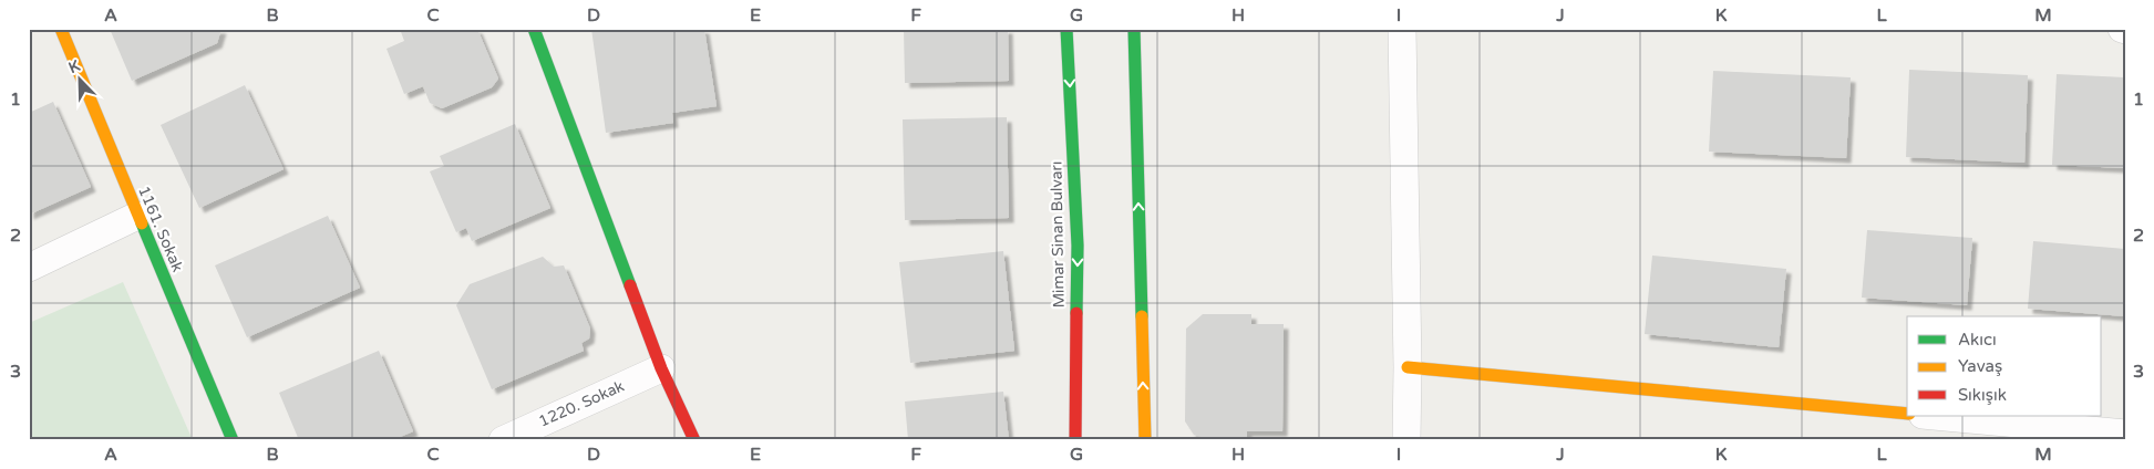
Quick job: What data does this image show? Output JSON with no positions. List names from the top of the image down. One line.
{"streets":{"street":["1161. Sokak","Mimar Sinan Bulvarı","1220. Sokak"]},"legend":["Akıcı","Yavaş","Sıkışık"],"north":"top left","grid":{"columns":["A","B","C","D","E","F","G","H","I","J","K","L","M"],"rows":["1","2","3"]}}
